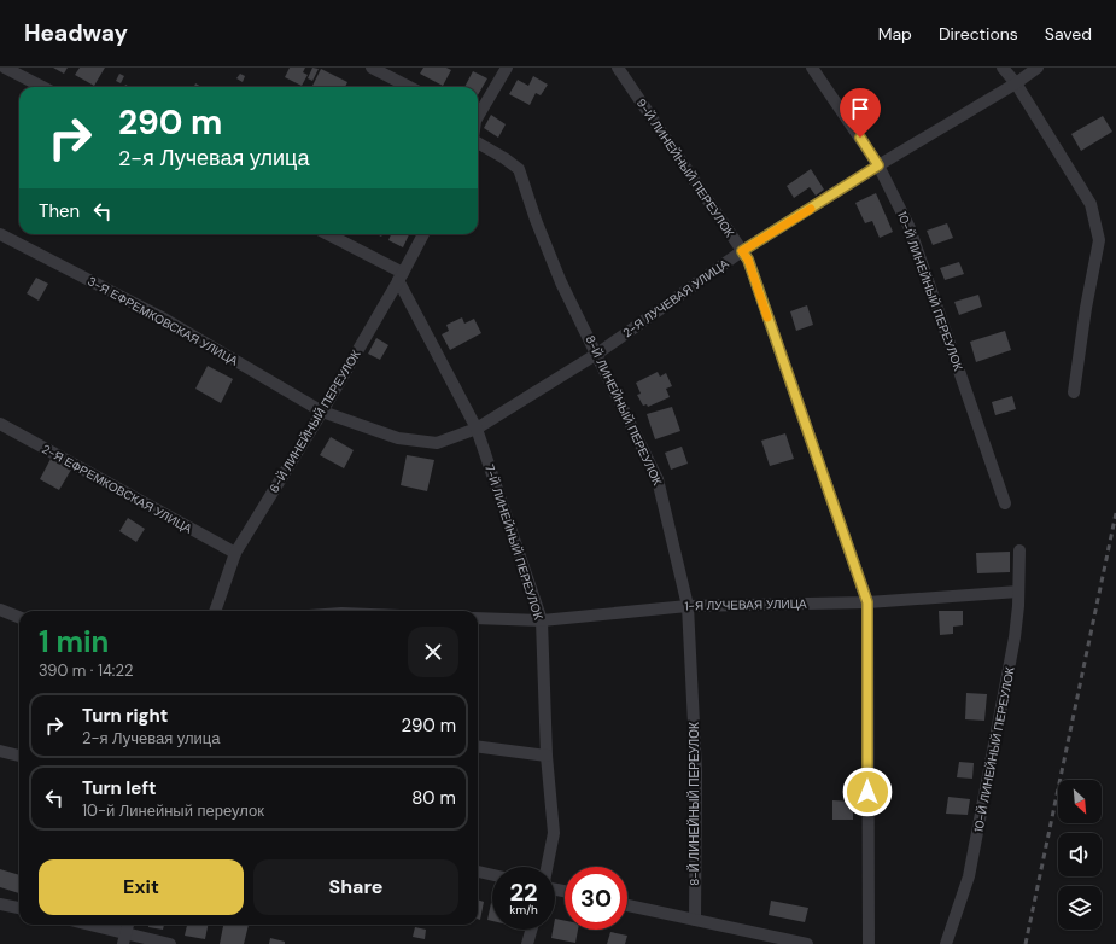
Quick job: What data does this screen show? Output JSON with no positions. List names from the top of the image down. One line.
{"streets":{"street":["9-Й ЛИНЕЙНЫЙ ПЕРЕУЛОК","10-Й ЛИНЕЙНЫЙ ПЕРЕУЛОК","2-Я ЛУЧЕВАЯ УЛИЦА","3-Я ЕФРЕМКОВСКАЯ УЛИЦА","8-Й ЛИНЕЙНЫЙ ПЕРЕУЛОК","6-Й ЛИНЕЙНЫЙ ПЕРЕУЛОК","2-Я ЕФРЕМКОВСКАЯ УЛИЦА","7-Й ЛИНЕЙНЫЙ ПЕРЕУЛОК","1-Я ЛУЧЕВАЯ УЛИЦА"]},"crossings":[["9-Й ЛИНЕЙНЫЙ ПЕРЕУЛОК","2-Я ЛУЧЕВАЯ УЛИЦА"],["9-Й ЛИНЕЙНЫЙ ПЕРЕУЛОК","1-Я ЛУЧЕВАЯ УЛИЦА"],["10-Й ЛИНЕЙНЫЙ ПЕРЕУЛОК","2-Я ЛУЧЕВАЯ УЛИЦА"],["10-Й ЛИНЕЙНЫЙ ПЕРЕУЛОК","1-Я ЛУЧЕВАЯ УЛИЦА"],["2-Я ЛУЧЕВАЯ УЛИЦА","3-Я ЕФРЕМКОВСКАЯ УЛИЦА"],["2-Я ЛУЧЕВАЯ УЛИЦА","8-Й ЛИНЕЙНЫЙ ПЕРЕУЛОК"],["2-Я ЛУЧЕВАЯ УЛИЦА","6-Й ЛИНЕЙНЫЙ ПЕРЕУЛОК"],["2-Я ЛУЧЕВАЯ УЛИЦА","7-Й ЛИНЕЙНЫЙ ПЕРЕУЛОК"],["3-Я ЕФРЕМКОВСКАЯ УЛИЦА","6-Й ЛИНЕЙНЫЙ ПЕРЕУЛОК"],["8-Й ЛИНЕЙНЫЙ ПЕРЕУЛОК","1-Я ЛУЧЕВАЯ УЛИЦА"],["6-Й ЛИНЕЙНЫЙ ПЕРЕУЛОК","2-Я ЕФРЕМКОВСКАЯ УЛИЦА"],["6-Й ЛИНЕЙНЫЙ ПЕРЕУЛОК","7-Й ЛИНЕЙНЫЙ ПЕРЕУЛОК"],["7-Й ЛИНЕЙНЫЙ ПЕРЕУЛОК","1-Я ЛУЧЕВАЯ УЛИЦА"]],"north":"bottom right","page":{"header":"Headway","nav":["Map","Directions","Saved"],"turn":["290 m","2-я Лучевая улица"],"then":"Then","heading":["1 min","390 m · 14:22"],"list":[{"name":"Turn right","note":"2-я Лучевая улица","value":"290 m"},{"name":"Turn left","note":"10-й Линейный переулок","value":"80 m"}],"buttons":["Exit","Share"],"speed":"22 km/h","limit":"30"}}
